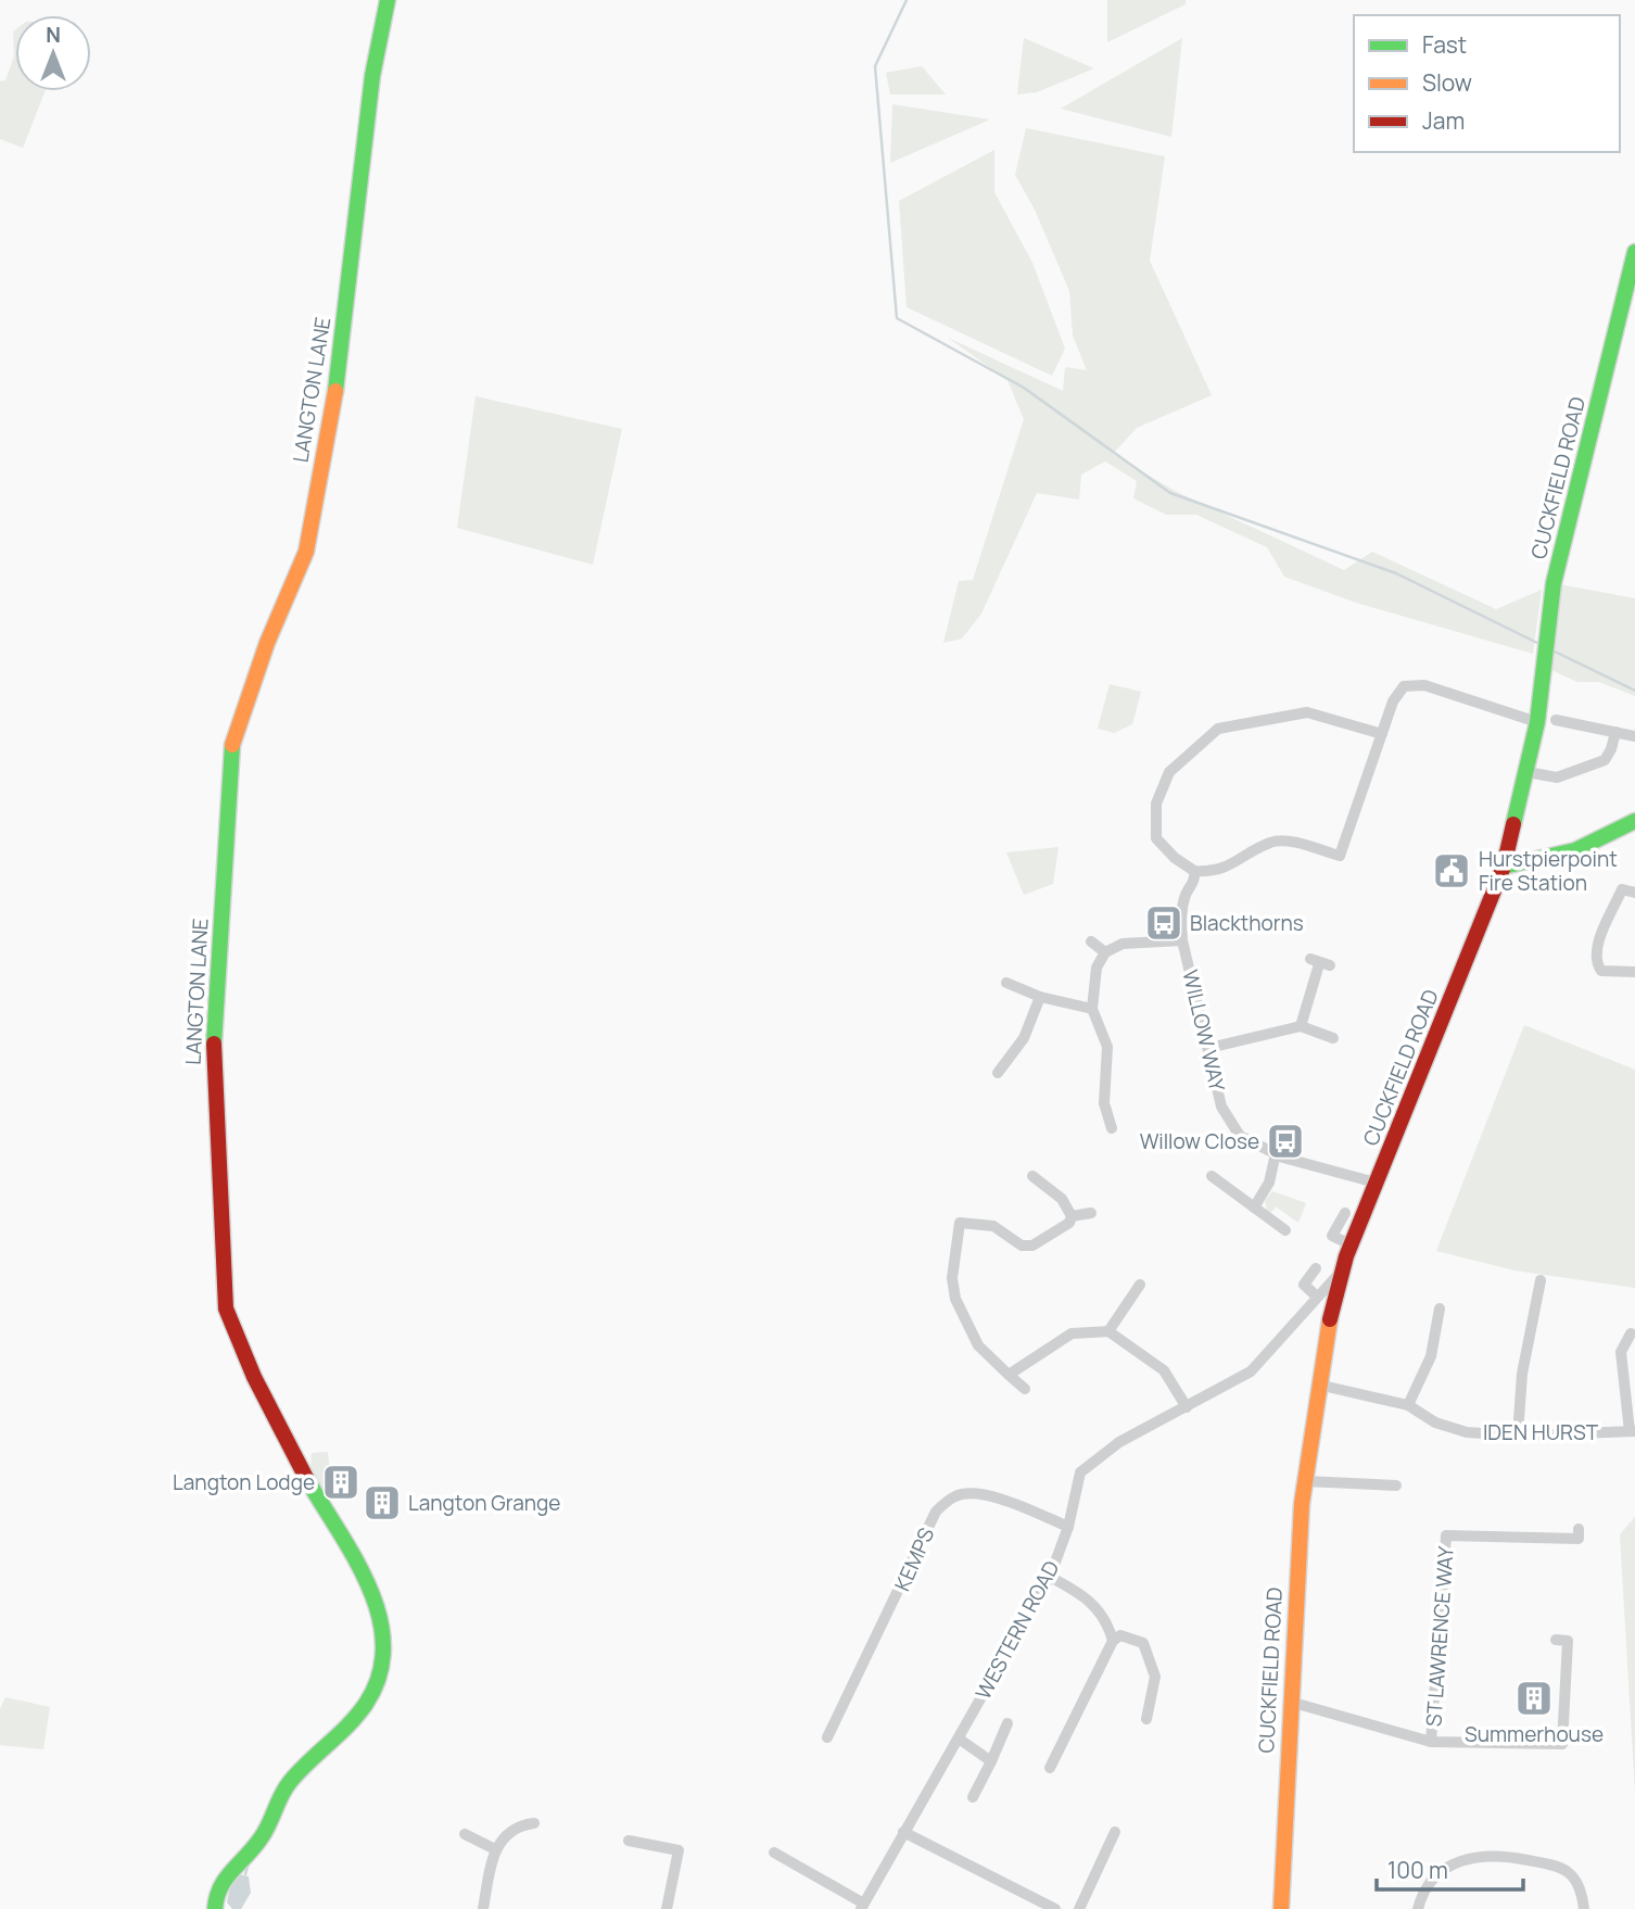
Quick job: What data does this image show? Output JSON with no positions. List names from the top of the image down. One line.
{"streets":{"street":["LANGTON LANE","CUCKFIELD ROAD","WILLOW WAY","IDEN HURST","KEMPS","WESTERN ROAD","ST LAWRENCE WAY"]},"crossings":[["CUCKFIELD ROAD","WILLOW WAY"],["CUCKFIELD ROAD","IDEN HURST"],["CUCKFIELD ROAD","WESTERN ROAD"],["KEMPS","WESTERN ROAD"]],"places":{"public building":["Hurstpierpoint Fire Station"],"bus stop":["Blackthorns","Willow Close"],"building":["Langton Lodge","Langton Grange","Summerhouse"]},"legend":["Fast","Slow","Jam"],"scale_bar":"100 m","north":"top"}
